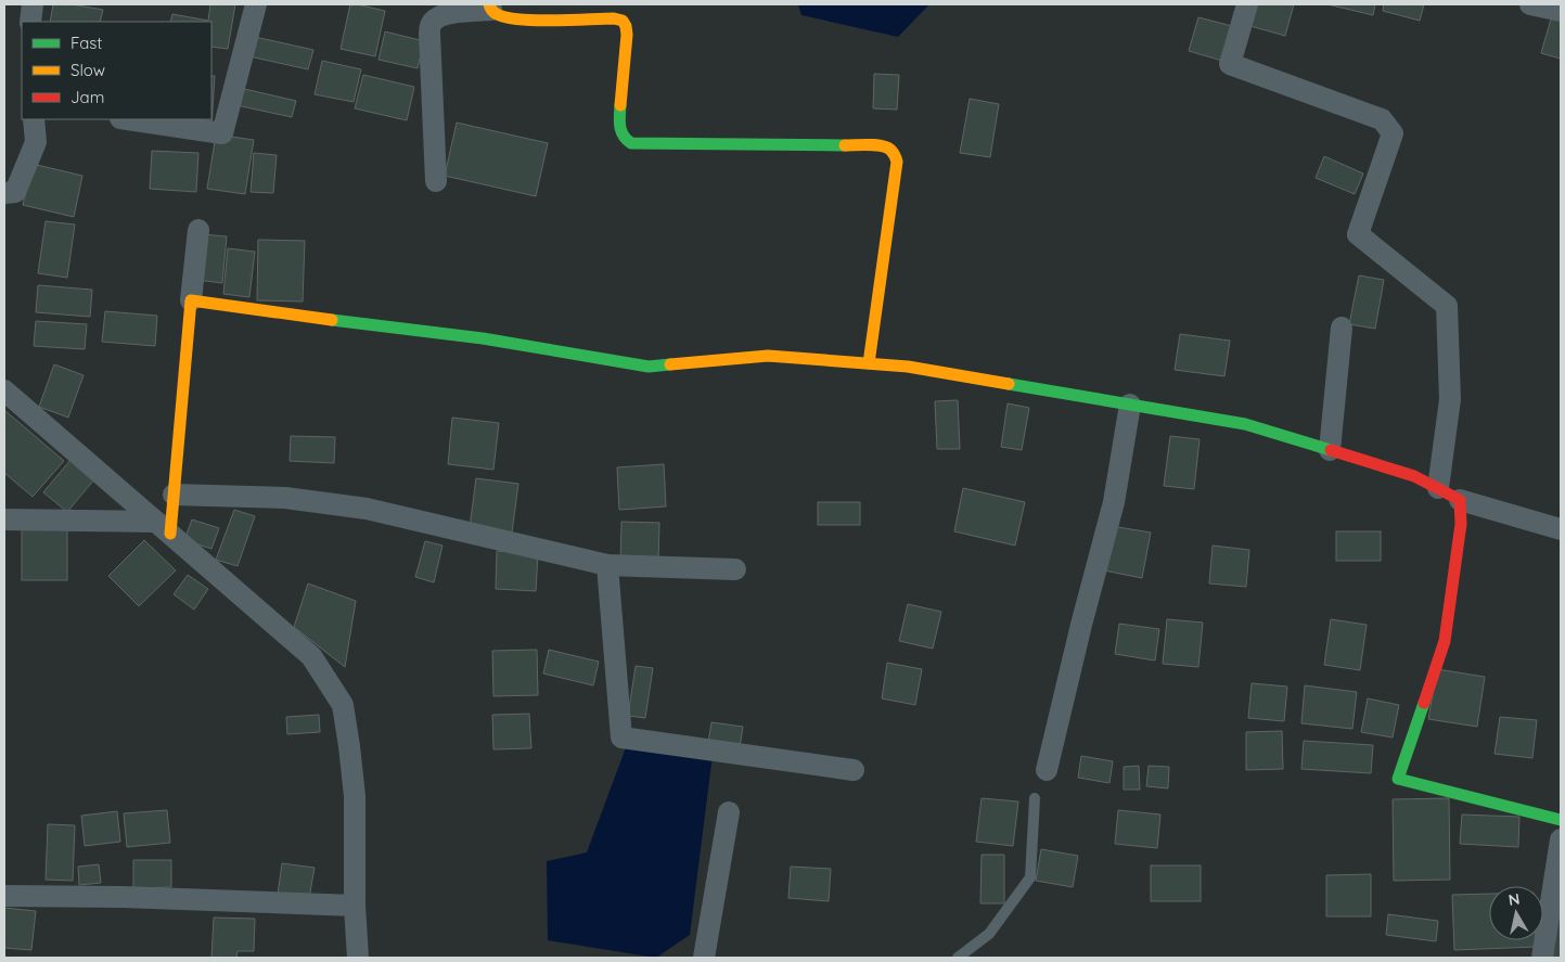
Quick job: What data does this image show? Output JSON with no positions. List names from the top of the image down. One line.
{"legend":["Fast","Slow","Jam"],"north":"top"}
